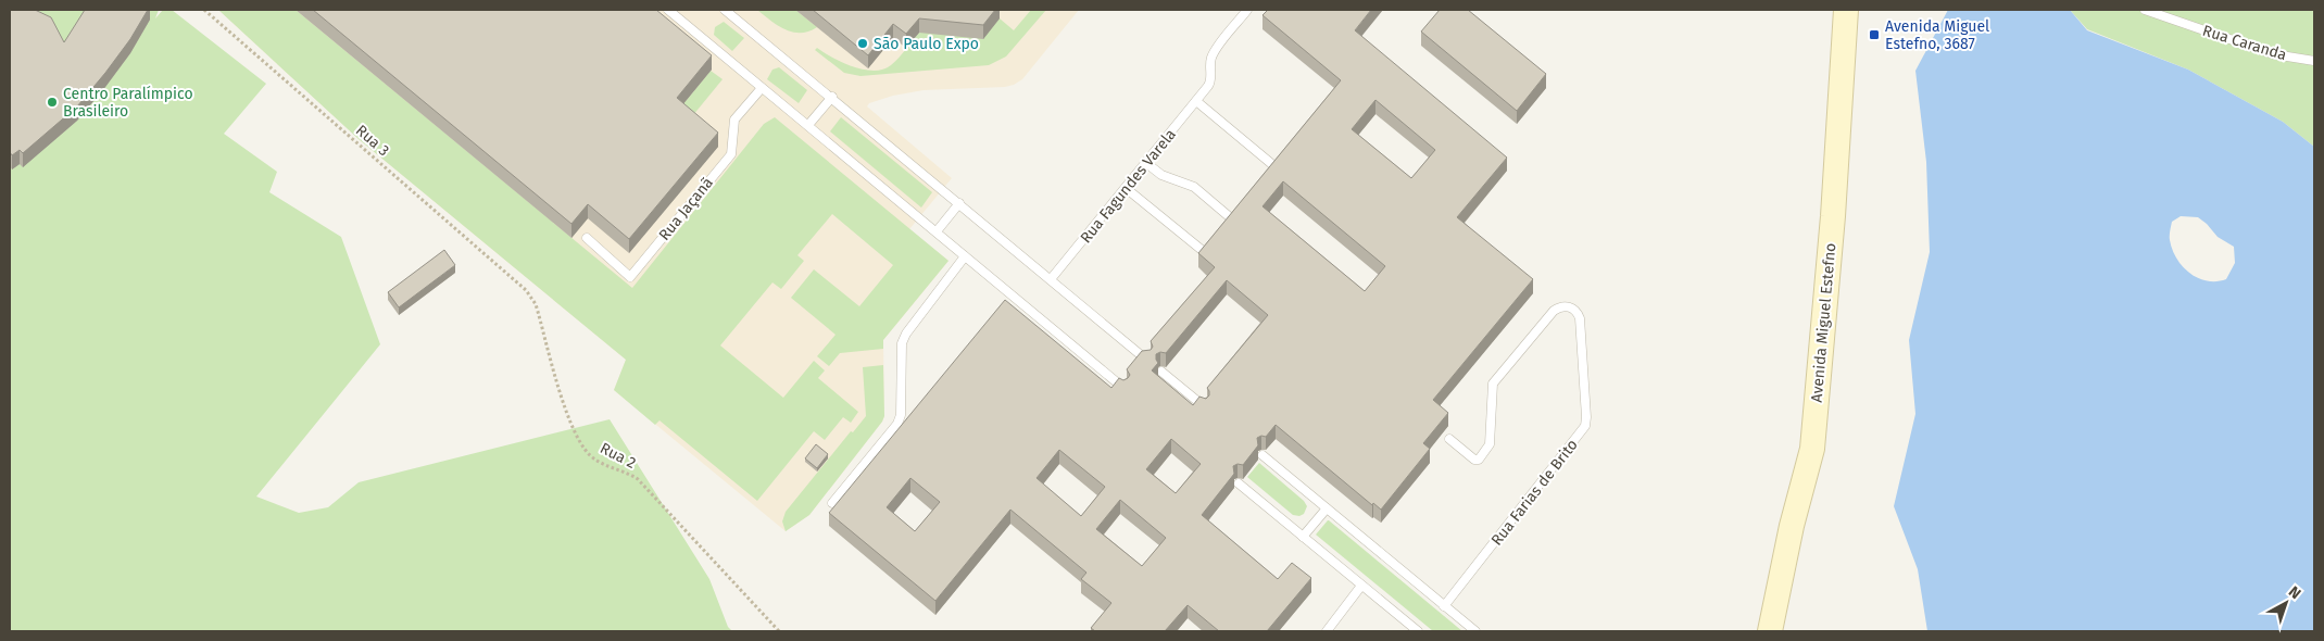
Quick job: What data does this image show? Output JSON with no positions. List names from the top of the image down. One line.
{"streets":{"main road":["Avenida Miguel Estefno"],"lane":["Rua Caranda","Rua Fagundes Varela","Rua Jaçanã","Rua Farias de Brito"],"path":["Rua 3","Rua 2"]},"crossings":[["Rua 3","Rua 2"]],"places":{"transit":["Avenida Miguel Estefno, 3687"],"other":["São Paulo Expo","Centro Paralímpico Brasileiro"]},"north":"top right"}
